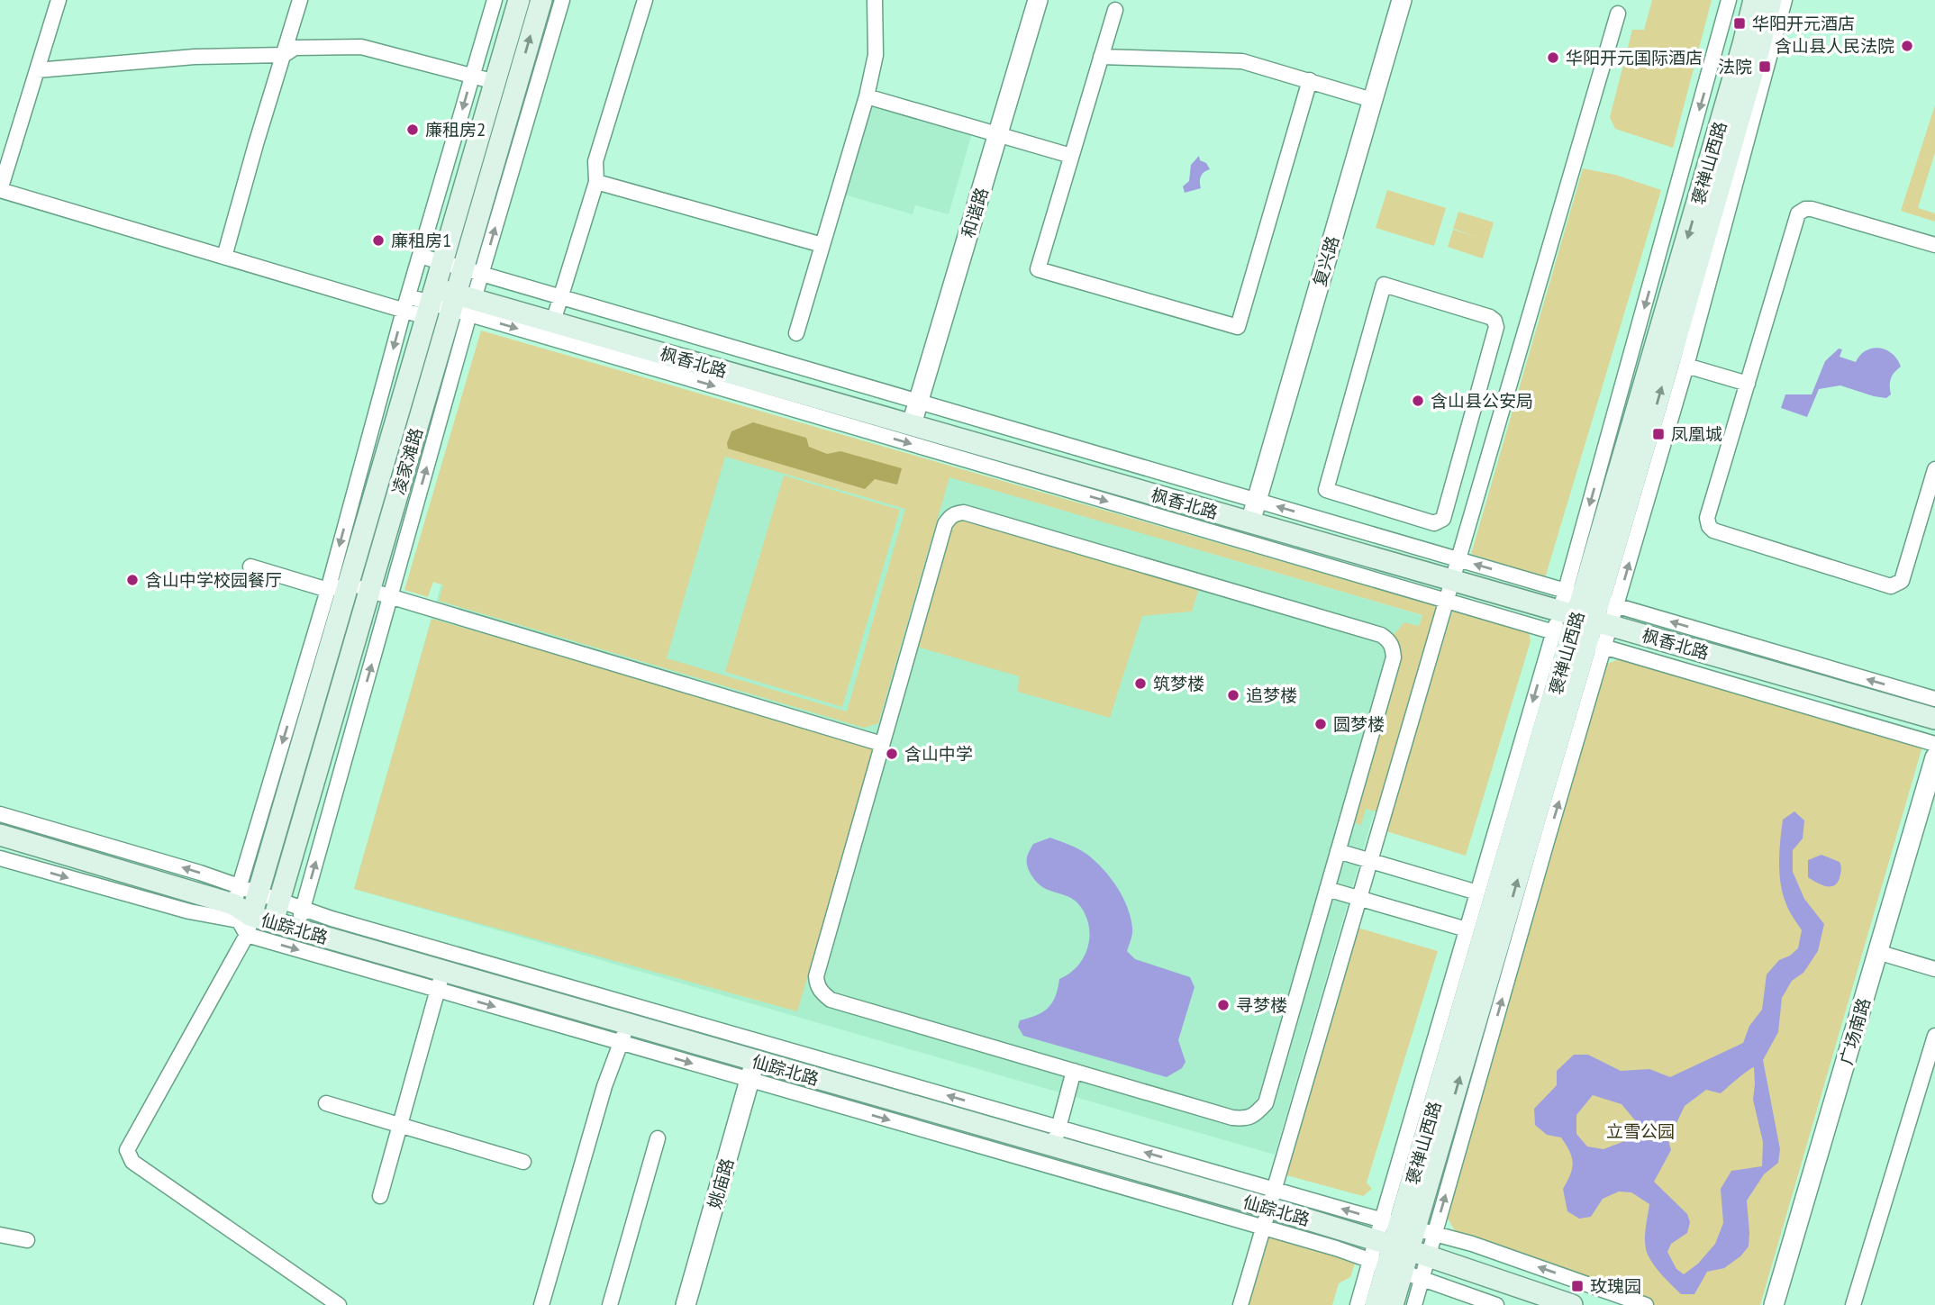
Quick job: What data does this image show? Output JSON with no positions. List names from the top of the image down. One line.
{"streets":{"main road":["褒禅山西路","枫香北路","凌家滩路","仙踪北路"],"street":["和谐路","复兴路","广场南路","姚庙路"]},"crossings":[["褒禅山西路","枫香北路"],["褒禅山西路","仙踪北路"],["和谐路","枫香北路"],["复兴路","枫香北路"],["枫香北路","凌家滩路"],["凌家滩路","仙踪北路"],["仙踪北路","姚庙路"]],"parks":["立雪公园"],"places":{"transit":["华阳开元酒店","法院","凤凰城","玫瑰园"],"other":["含山县人民法院","华阳开元国际酒店","廉租房2","廉租房1","含山县公安局","含山中学校园餐厅","筑梦楼","追梦楼","圆梦楼","含山中学","寻梦楼"]}}
